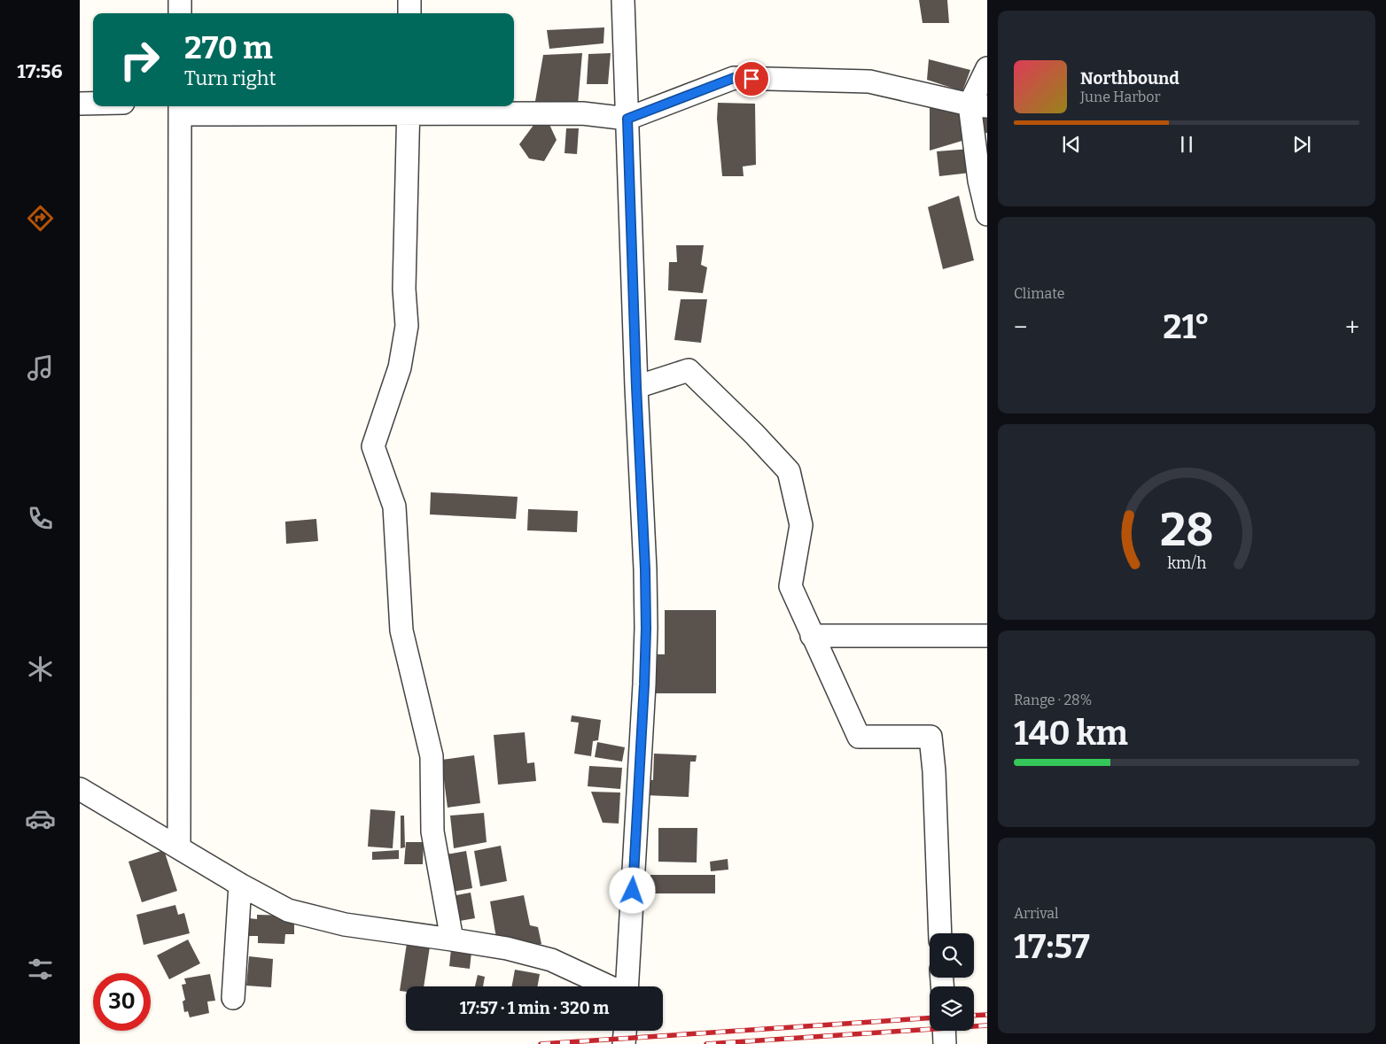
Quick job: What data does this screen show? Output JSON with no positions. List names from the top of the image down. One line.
{"page":{"tabs":"17:56","turn":["270 m","Turn right"],"song":["Northbound","June Harbor"],"tile":["Climate",["Range · 28%","140 km"],["Arrival","17:57"]],"heat":["−","21°","+"],"limit":"30","trip":"17:57 · 1 min · 320 m","gauge":["28","km/h"]}}
